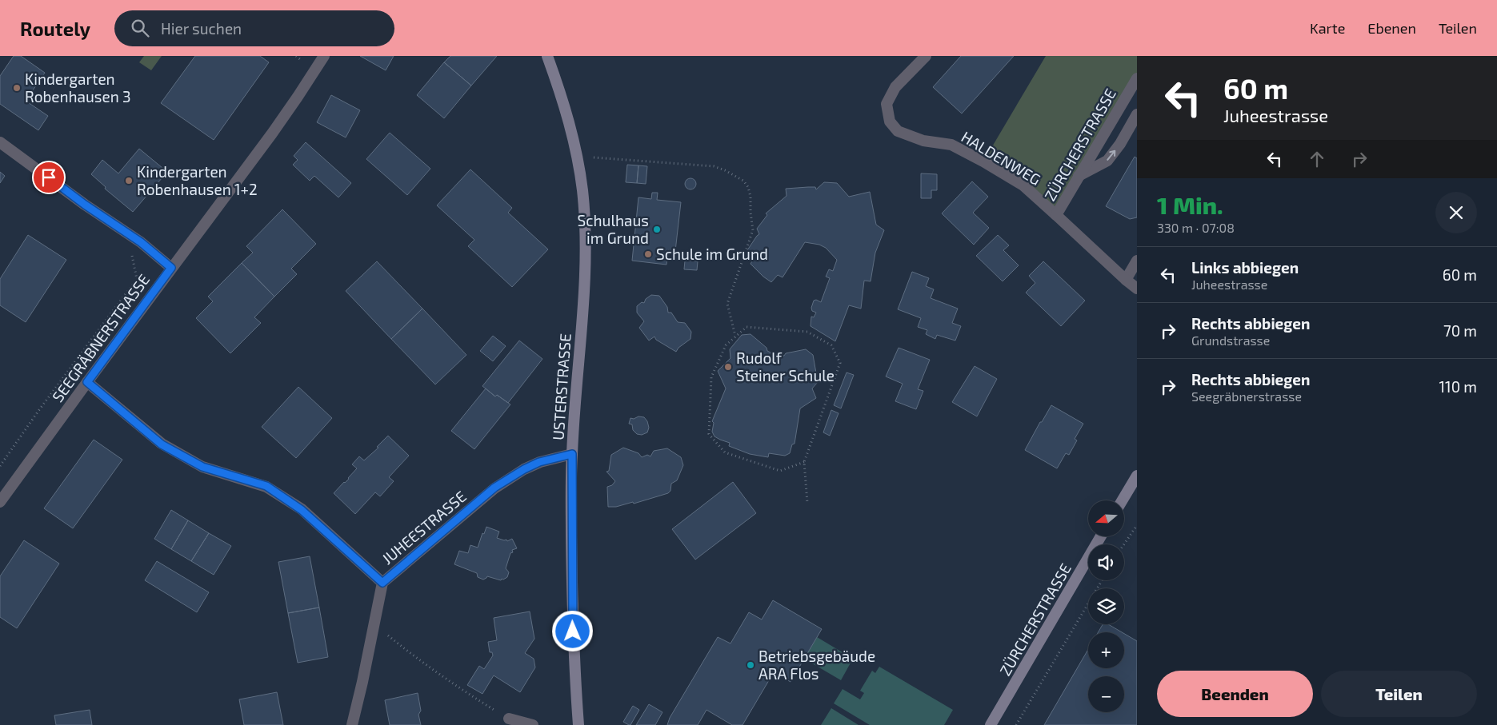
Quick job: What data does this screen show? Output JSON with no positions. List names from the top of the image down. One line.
{"streets":{"main road":["ZÜRCHERSTRASSE","USTERSTRASSE"],"street":["HALDENWEG","SEEGRÄBNERSTRASSE","JUHEESTRASSE"]},"crossings":[["ZÜRCHERSTRASSE","HALDENWEG"],["USTERSTRASSE","JUHEESTRASSE"]],"places":["Kindergarten Robenhausen 3","Kindergarten Robenhausen 1+2","Schulhaus im Grund","Schule im Grund","Rudolf Steiner Schule","Betriebsgebäude ARA Flos"],"north":"left","page":{"header":"Routely","search":"Hier suchen","nav":["Karte","Ebenen","Teilen"],"turn":["60 m","Juheestrasse"],"heading":["1 Min.","330 m · 07:08"],"list":[{"name":"Links abbiegen","note":"Juheestrasse","value":"60 m"},{"name":"Rechts abbiegen","note":"Grundstrasse","value":"70 m"},{"name":"Rechts abbiegen","note":"Seegräbnerstrasse","value":"110 m"}],"map_buttons":["+","−"],"buttons":["Beenden","Teilen"]}}
